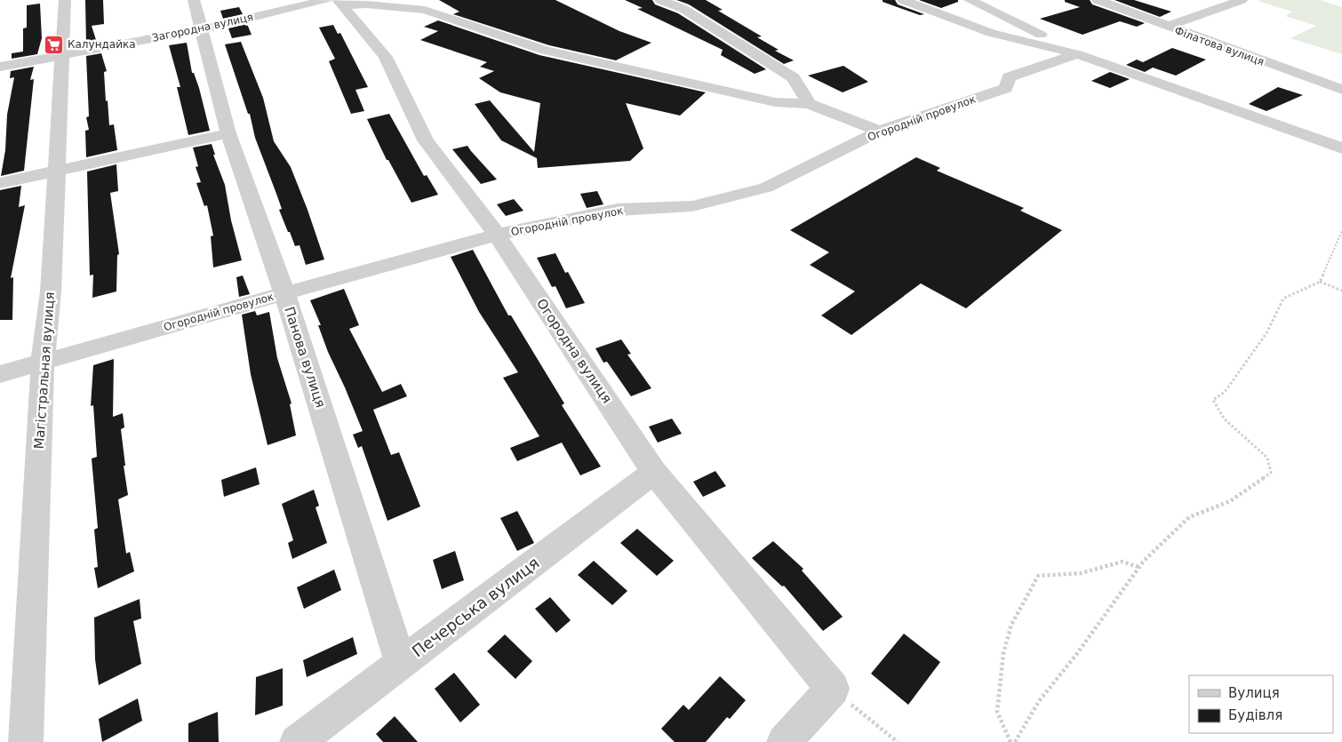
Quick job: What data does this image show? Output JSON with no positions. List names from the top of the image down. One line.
{"streets":{"street":["Загородна вулиця","Філатова вулиця","Огородній провулок","Огородна вулиця","Панова вулиця","Магістральная вулиця","Печерська вулиця"]},"crossings":[["Загородна вулиця","Огородній провулок"],["Загородна вулиця","Огородна вулиця"],["Загородна вулиця","Панова вулиця"],["Загородна вулиця","Магістральная вулиця"],["Огородній провулок","Огородна вулиця"],["Огородній провулок","Панова вулиця"],["Огородній провулок","Магістральная вулиця"],["Огородна вулиця","Печерська вулиця"],["Панова вулиця","Печерська вулиця"]],"places":{"supermarket":["Калундайка"]},"legend":["Вулиця","Будівля"]}
